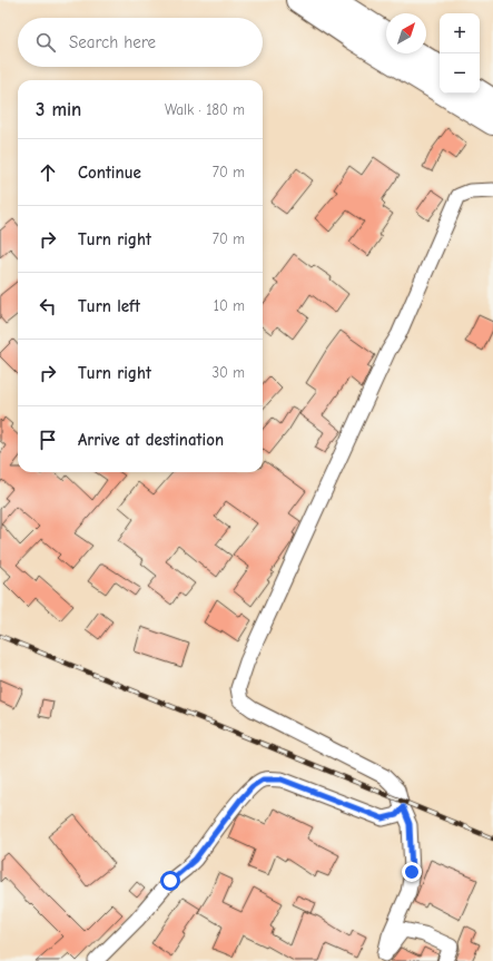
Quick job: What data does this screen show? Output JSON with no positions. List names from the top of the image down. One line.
{"north":"top right","page":{"map_buttons":["+","−"],"search":"Search here","heading":["3 min","Walk · 180 m"],"list":[["Continue","70 m"],["Turn right","70 m"],["Turn left","10 m"],["Turn right","30 m"],"Arrive at destination"]}}
